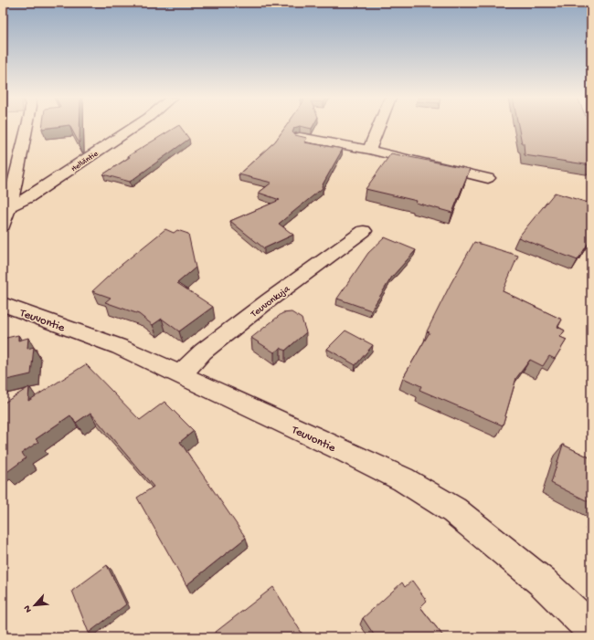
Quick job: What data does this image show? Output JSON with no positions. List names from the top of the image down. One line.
{"streets":{"street":["Helläntie","Teuvonkuja","Teuvontie"]},"crossings":[["Teuvonkuja","Teuvontie"]],"north":"bottom left"}
